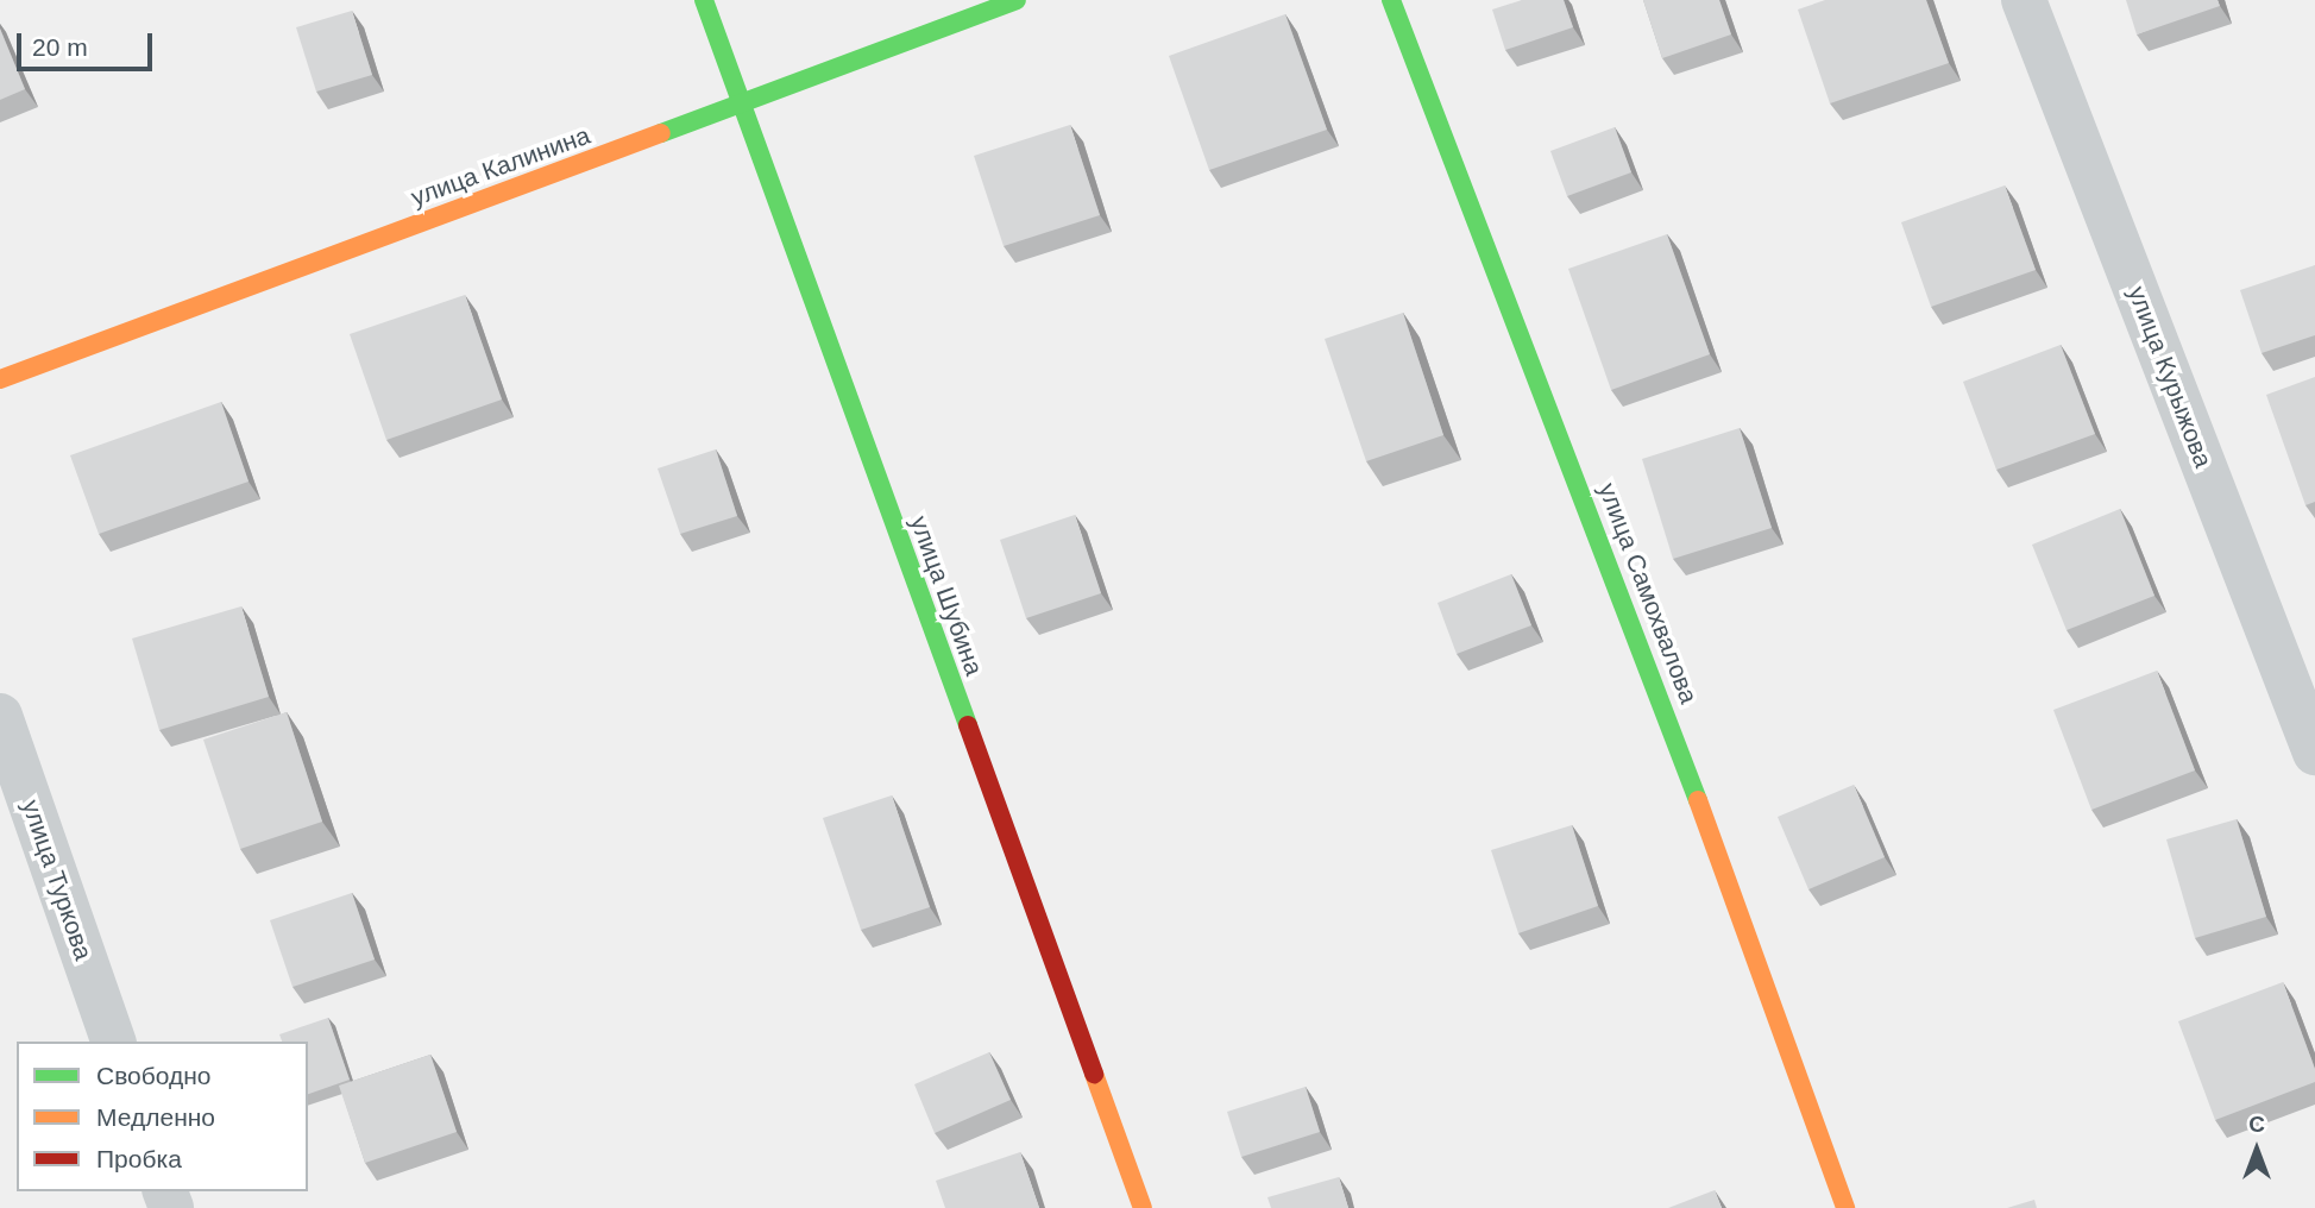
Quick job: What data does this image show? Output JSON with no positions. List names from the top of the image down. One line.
{"streets":{"street":["улица Калинина","улица Курыжова","улица Самохвалова","улица Шубина","улица Туркова"]},"crossings":[["улица Калинина","улица Шубина"]],"legend":["Свободно","Медленно","Пробка"],"scale_bar":"20 m","north":"top"}
